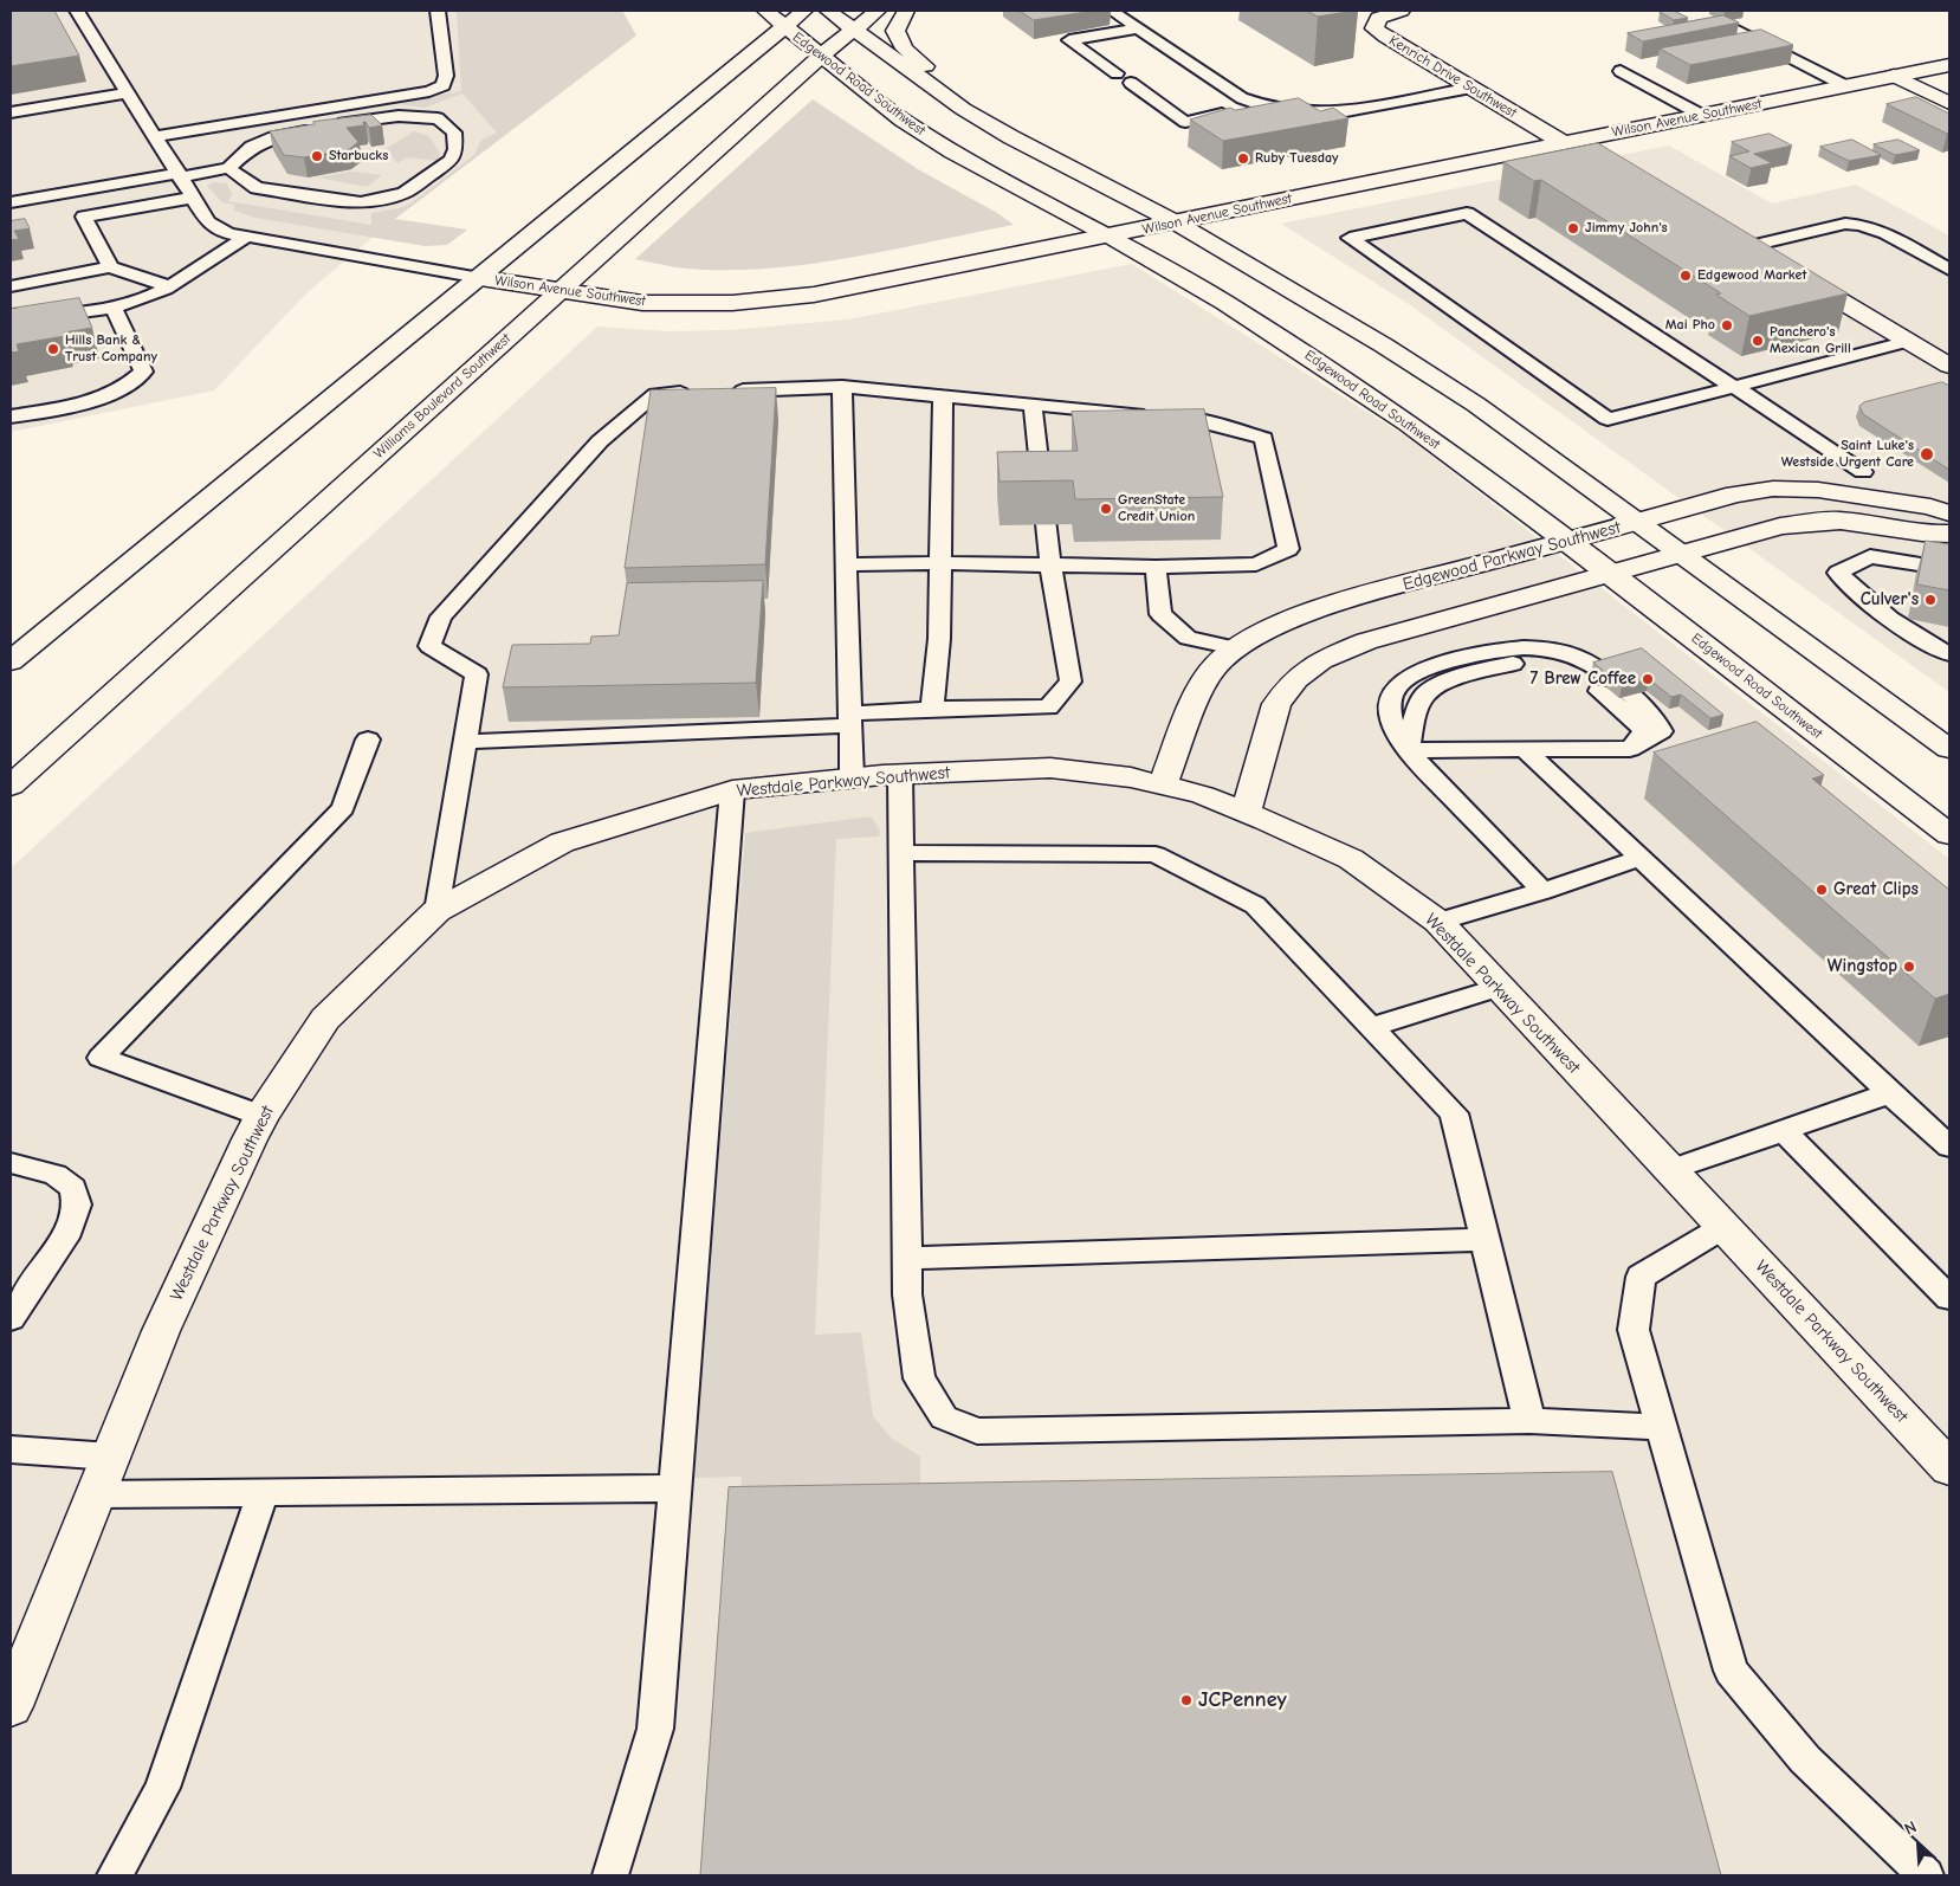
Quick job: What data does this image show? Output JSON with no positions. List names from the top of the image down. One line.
{"streets":{"main road":["Kenrich Drive Southwest","Edgewood Road Southwest","Wilson Avenue Southwest","Williams Boulevard Southwest","Edgewood Parkway Southwest","Westdale Parkway Southwest"]},"crossings":[["Kenrich Drive Southwest","Wilson Avenue Southwest"],["Edgewood Road Southwest","Wilson Avenue Southwest"],["Edgewood Road Southwest","Williams Boulevard Southwest"],["Edgewood Road Southwest","Edgewood Parkway Southwest"],["Wilson Avenue Southwest","Williams Boulevard Southwest"],["Edgewood Parkway Southwest","Westdale Parkway Southwest"]],"places":["Starbucks","Ruby Tuesday","Jimmy John's","Edgewood Market","Mai Pho","Panchero's Mexican Grill","Hills Bank & Trust Company","Saint Luke's Westside Urgent Care","GreenState Credit Union","Culver's","7 Brew Coffee","Great Clips","Wingstop","JCPenney"],"north":"top left"}
